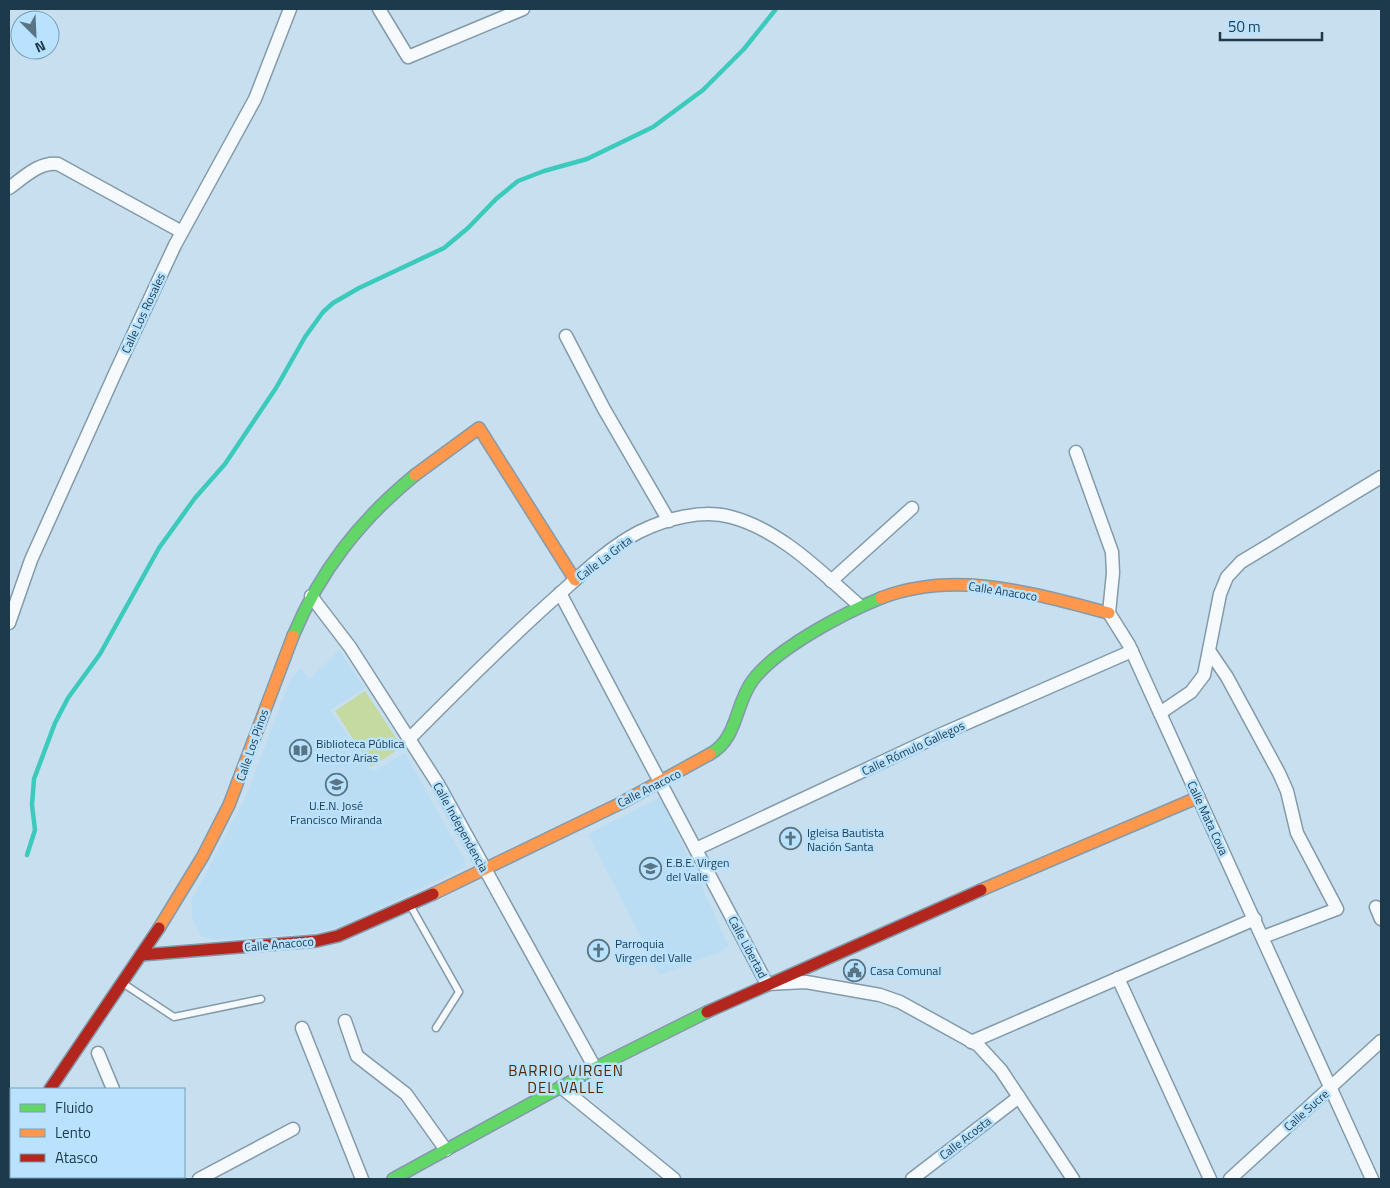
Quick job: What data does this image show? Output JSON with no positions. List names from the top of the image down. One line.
{"streets":{"street":["Calle Los Rosales","Calle La Grita","Calle Anacoco","Calle Los Pinos","Calle Rómulo Gallegos","Calle Mata Cova","Calle Independencia","Calle Libertad","Calle Sucre","Calle Acosta"]},"crossings":[["Calle La Grita","Calle Anacoco"],["Calle La Grita","Calle Los Pinos"],["Calle La Grita","Calle Independencia"],["Calle La Grita","Calle Libertad"],["Calle Anacoco","Calle Los Pinos"],["Calle Anacoco","Calle Mata Cova"],["Calle Anacoco","Calle Independencia"],["Calle Anacoco","Calle Libertad"],["Calle Los Pinos","Calle Independencia"],["Calle Rómulo Gallegos","Calle Mata Cova"],["Calle Rómulo Gallegos","Calle Libertad"],["Calle Mata Cova","Calle Sucre"],["Calle Libertad","Calle Acosta"]],"districts":["BARRIO VIRGEN DEL VALLE"],"places":{"library":["Biblioteca Pública Hector Arias"],"school or university":["U.E.N. José Francisco Miranda","E.B.E. Virgen del Valle"],"church":["Igleisa Bautista Nación Santa","Parroquia Virgen del Valle"],"public building":["Casa Comunal"]},"legend":["Fluido","Lento","Atasco"],"scale_bar":"50 m","north":"bottom right"}
